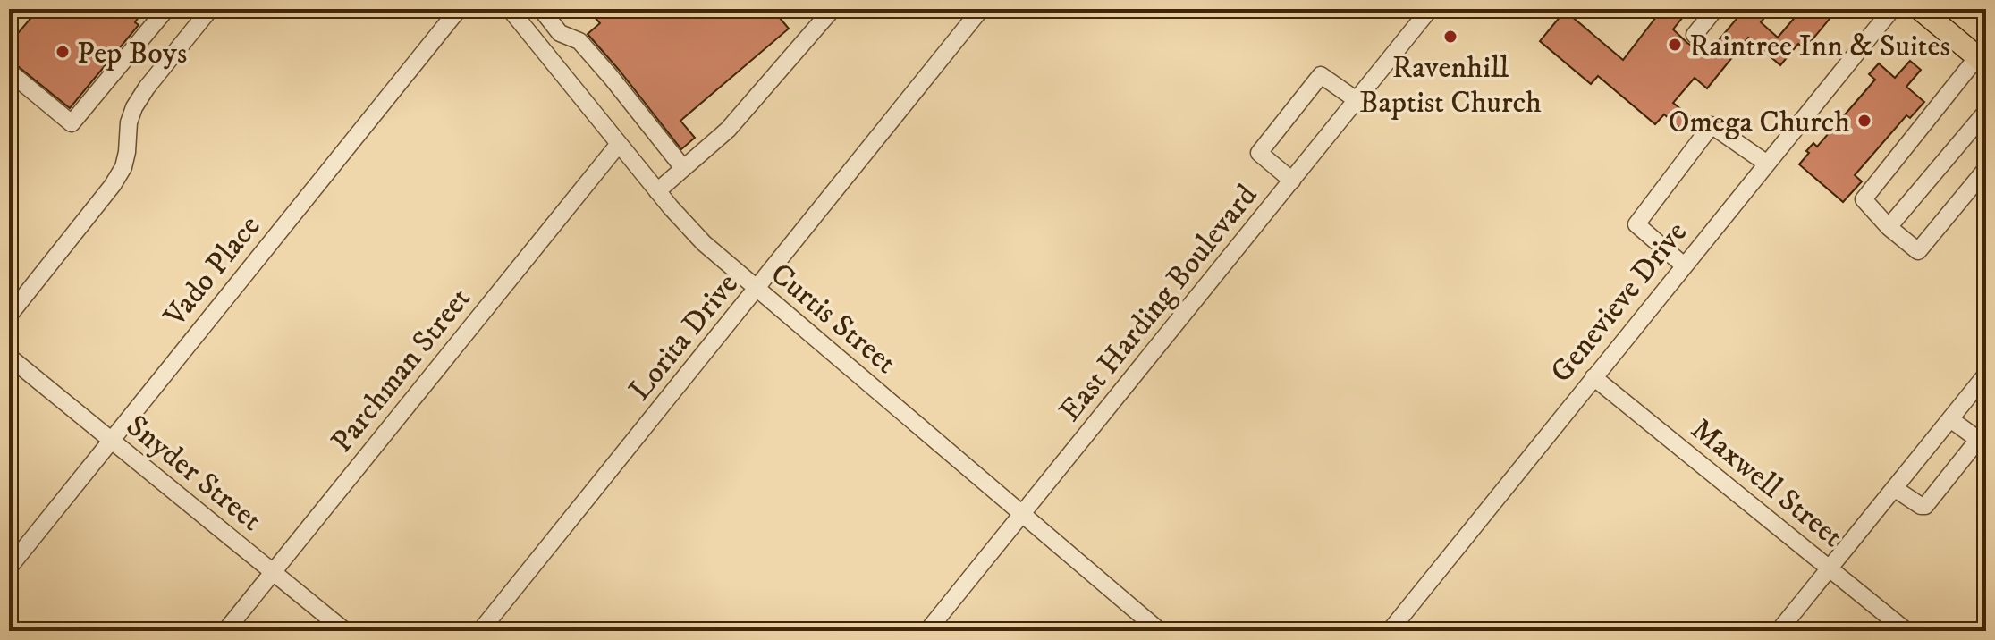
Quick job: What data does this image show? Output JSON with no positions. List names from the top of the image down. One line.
{"streets":{"street":["Vado Place","Genevieve Drive","East Harding Boulevard","Curtis Street","Lorita Drive","Parchman Street","Snyder Street","Maxwell Street"]},"crossings":[["Vado Place","Snyder Street"],["Genevieve Drive","Maxwell Street"],["East Harding Boulevard","Curtis Street"],["Curtis Street","Lorita Drive"],["Curtis Street","Parchman Street"],["Parchman Street","Snyder Street"]],"places":["Ravenhill Baptist Church","Raintree Inn & Suites","Pep Boys","Omega Church"]}
